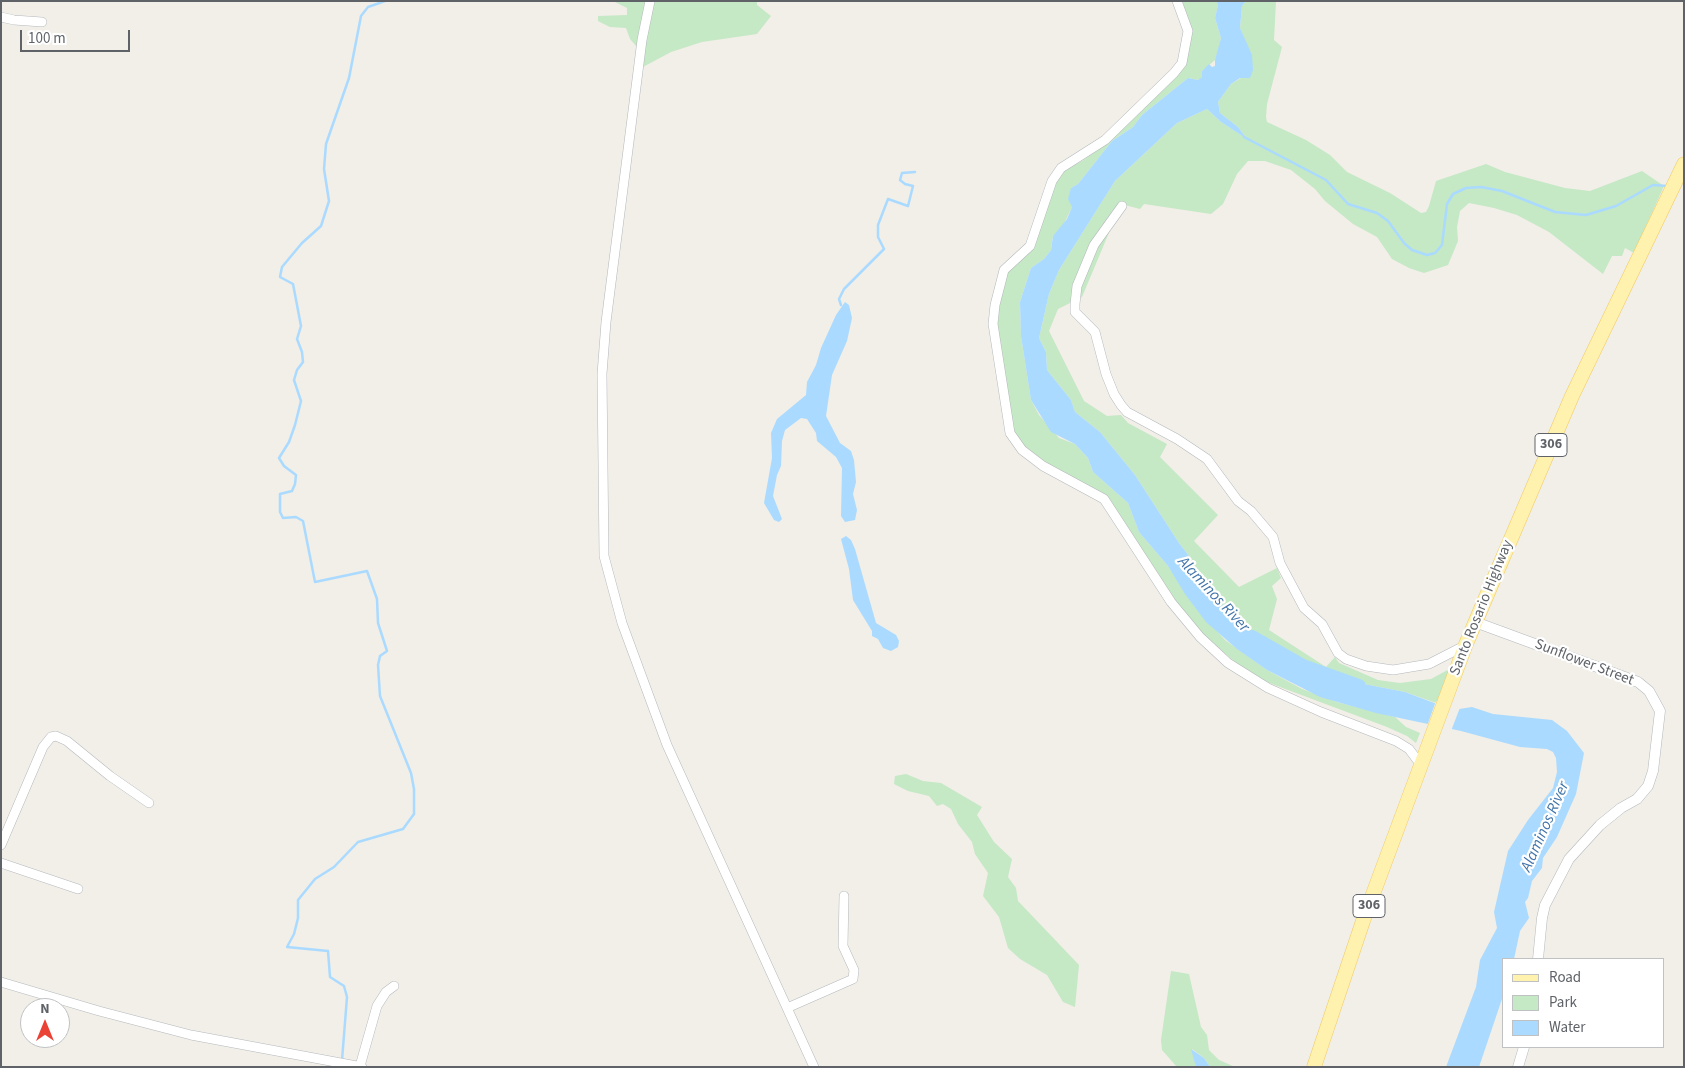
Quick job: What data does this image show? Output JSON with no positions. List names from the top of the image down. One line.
{"streets":{"main road":["306","Santo Rosario Highway"],"street":["Sunflower Street"]},"crossings":[["Santo Rosario Highway","Sunflower Street"]],"water":["Alaminos River"],"legend":["Road","Park","Water"],"scale_bar":"100 m","north":"top"}
